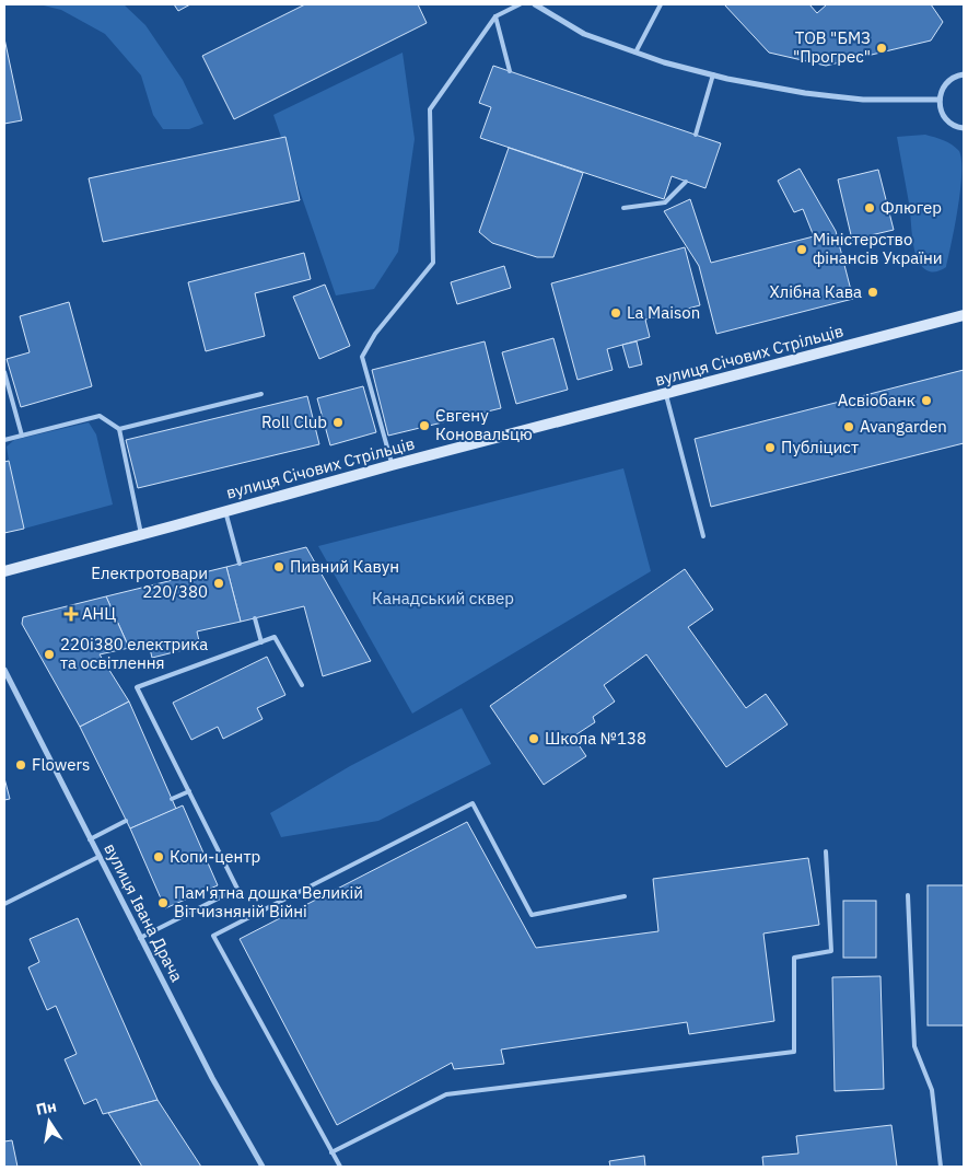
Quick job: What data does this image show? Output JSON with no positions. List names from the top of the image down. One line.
{"streets":{"main road":["вулиця Січових Стрільців"],"street":["вулиця Івана Драча"]},"parks":["Канадський сквер"],"places":{"other":["ТОВ \"БМЗ \"Прогрес\"","Флюгер","Міністерство фінансів України","Хлібна Кава","La Maison","Асвіобанк","Roll Club","Євгену Коновальцю","Avangarden","Публіцист","Пивний Кавун","Електротовари 220/380","220і380 електрика та освітлення","Школа №138","Flowers","Копи-центр","Пам'ятна дошка Великій Вітчизняній Війні"],"health":["АНЦ"]},"north":"top"}
